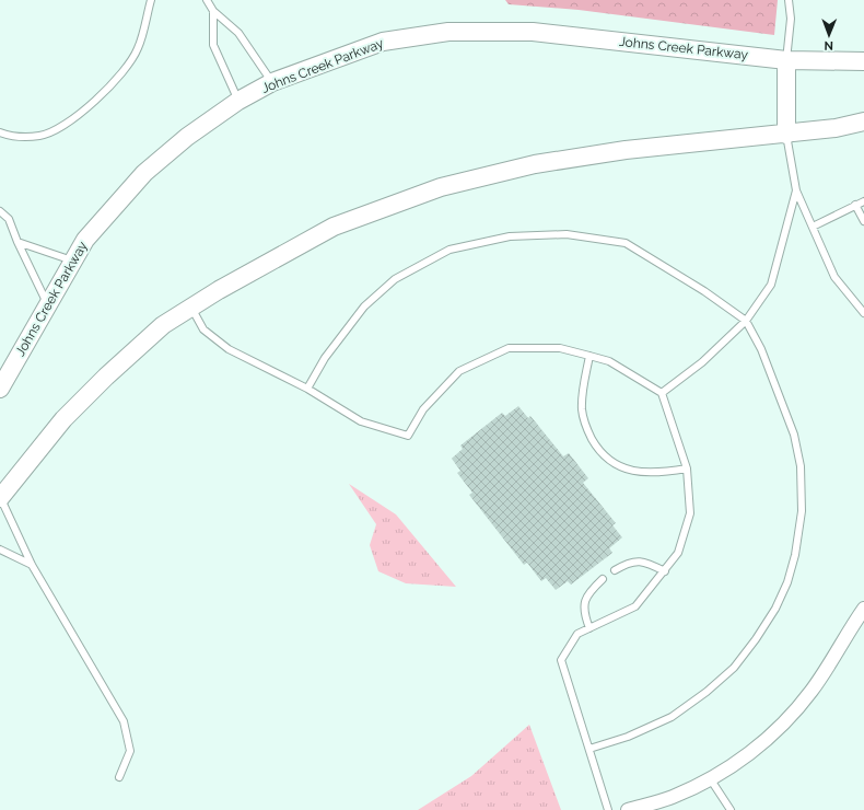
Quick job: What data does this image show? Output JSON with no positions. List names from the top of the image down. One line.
{"streets":{"street":["Johns Creek Parkway"]},"north":"bottom"}
